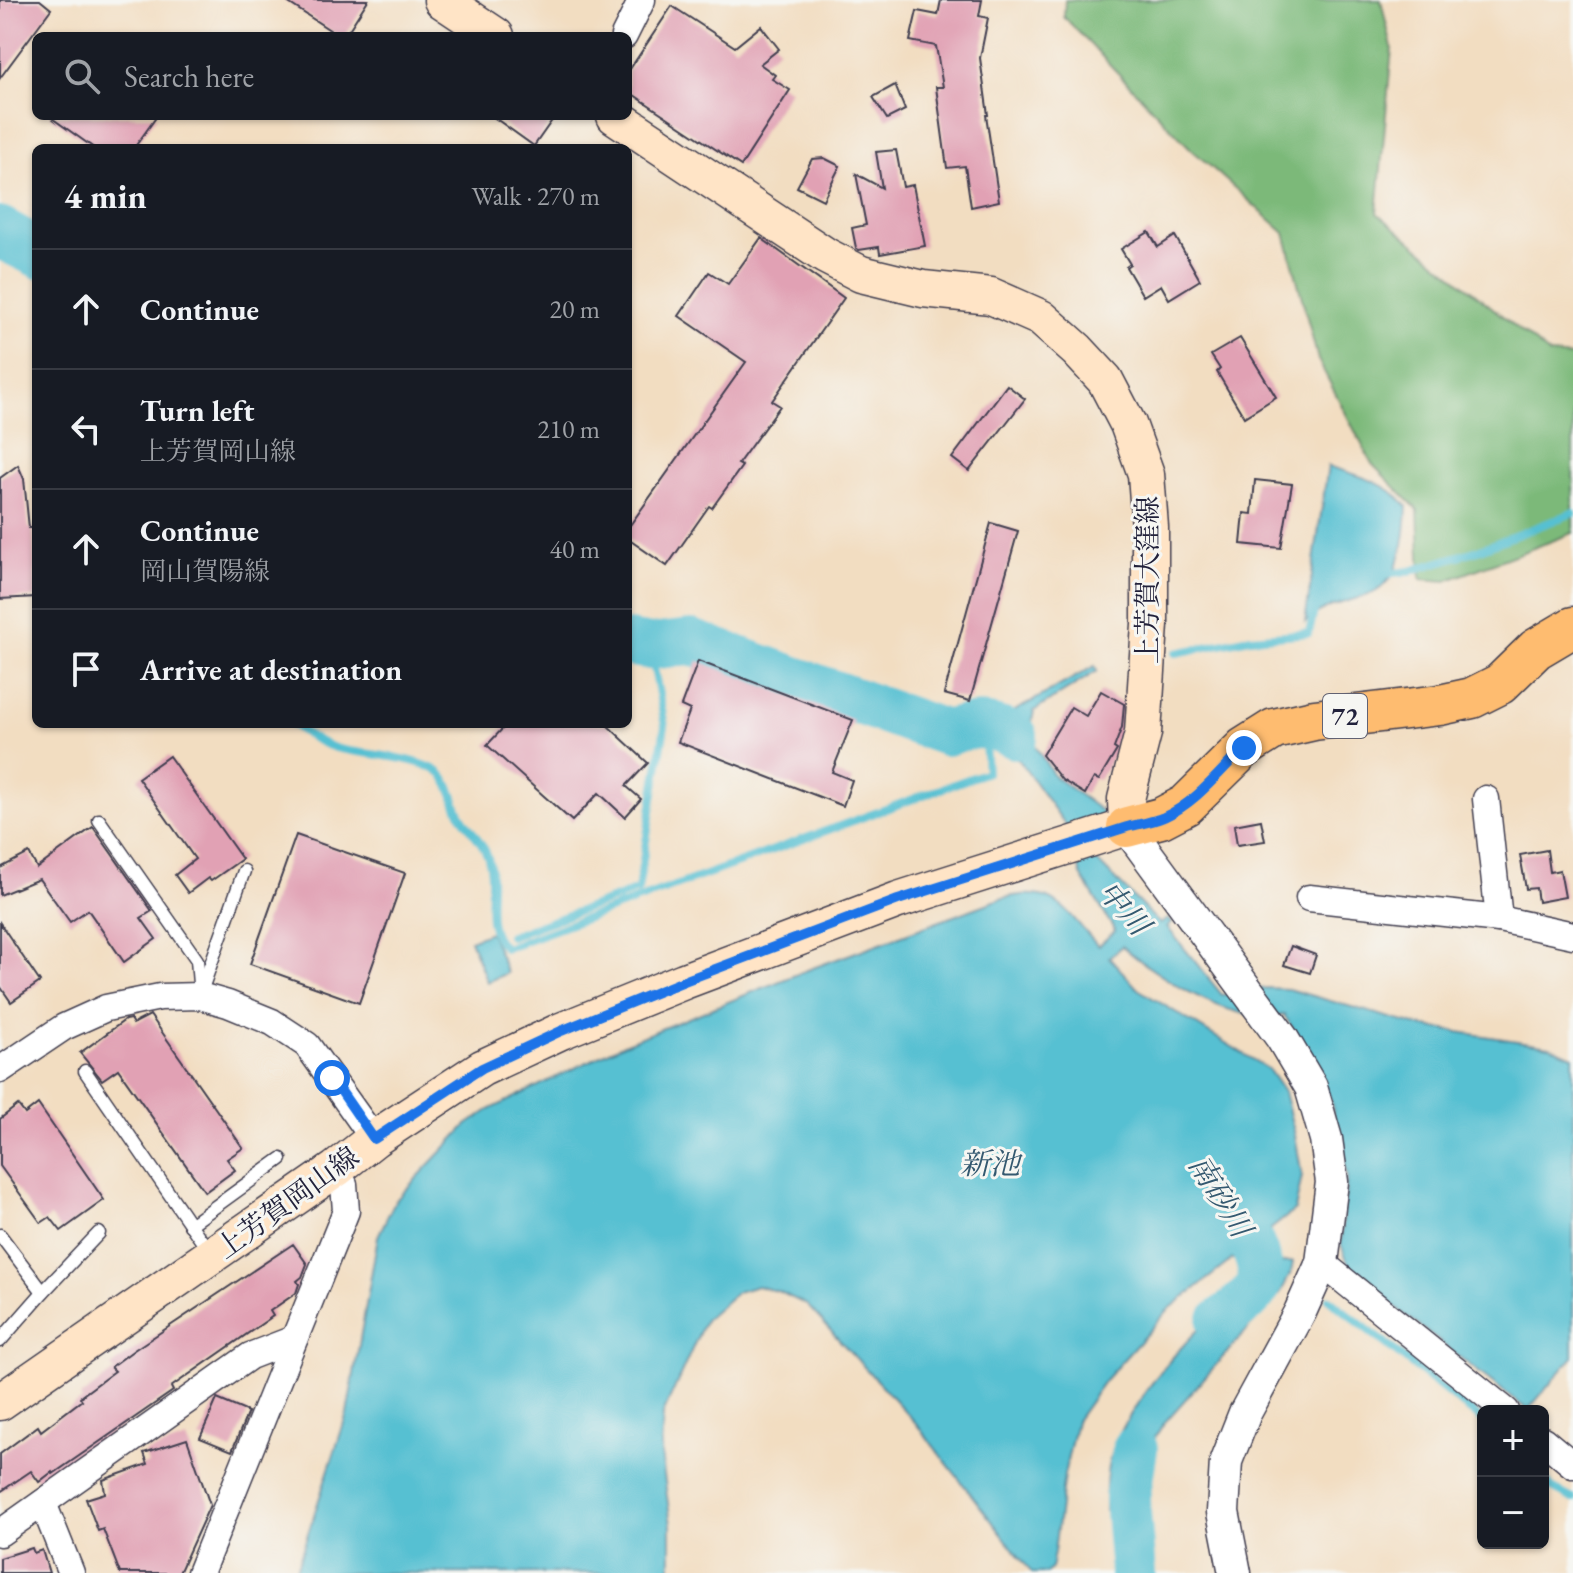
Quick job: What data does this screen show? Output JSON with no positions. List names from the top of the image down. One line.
{"streets":{"main road":["上芳賀大窪線","72","上芳賀岡山線"]},"crossings":[["上芳賀大窪線","72"],["上芳賀大窪線","上芳賀岡山線"],["72","上芳賀岡山線"]],"water":["中川","新池","南砂川"],"page":{"search":"Search here","heading":["4 min","Walk · 270 m"],"list":[["Continue","20 m"],["Turn left","上芳賀岡山線","210 m"],["Continue","岡山賀陽線","40 m"],"Arrive at destination"],"map_buttons":["+","−"]}}
